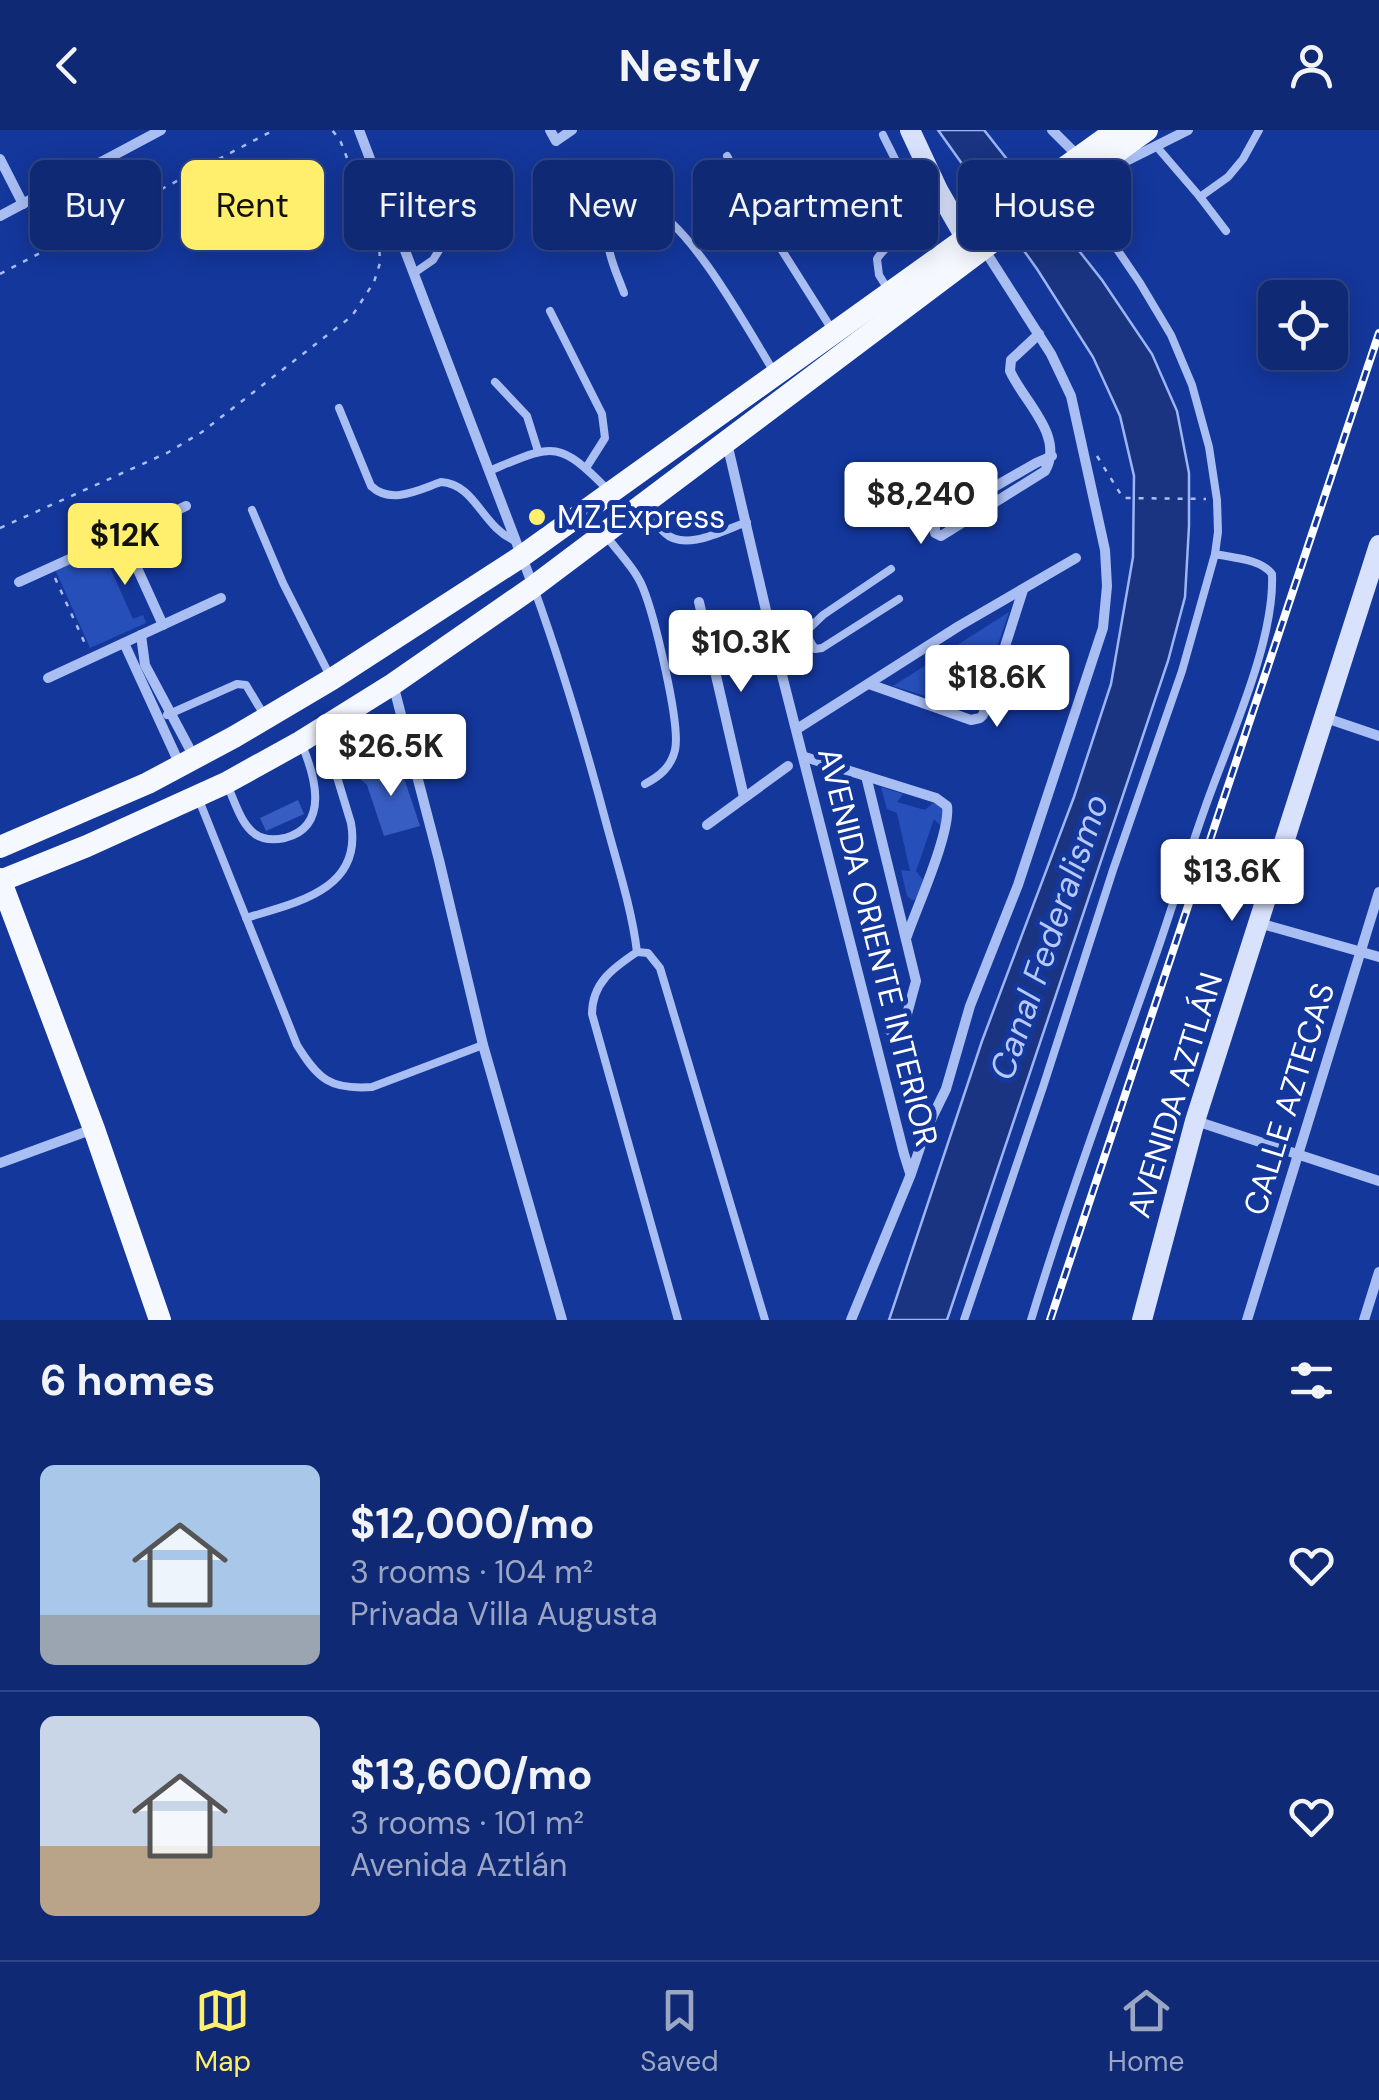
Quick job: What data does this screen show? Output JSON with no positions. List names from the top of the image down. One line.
{"streets":{"main road":["AVENIDA AZTLÁN"],"street":["AVENIDA ORIENTE INTERIOR","CALLE AZTECAS"]},"water":["Canal Federalismo"],"places":["MZ Express"],"page":{"header":"Nestly","chip":["Buy","Rent","Filters","New","Apartment","House"],"price":["$8,240","$12K","$10.3K","$18.6K","$26.5K","$13.6K"],"heading":"6 homes","list":[{"name":"$12,000/mo","note":"3 rooms · 104 m² · Privada Villa Augusta"},{"name":"$13,600/mo","note":"3 rooms · 101 m² · Avenida Aztlán"}],"tabs":["Map","Saved","Home"]}}
